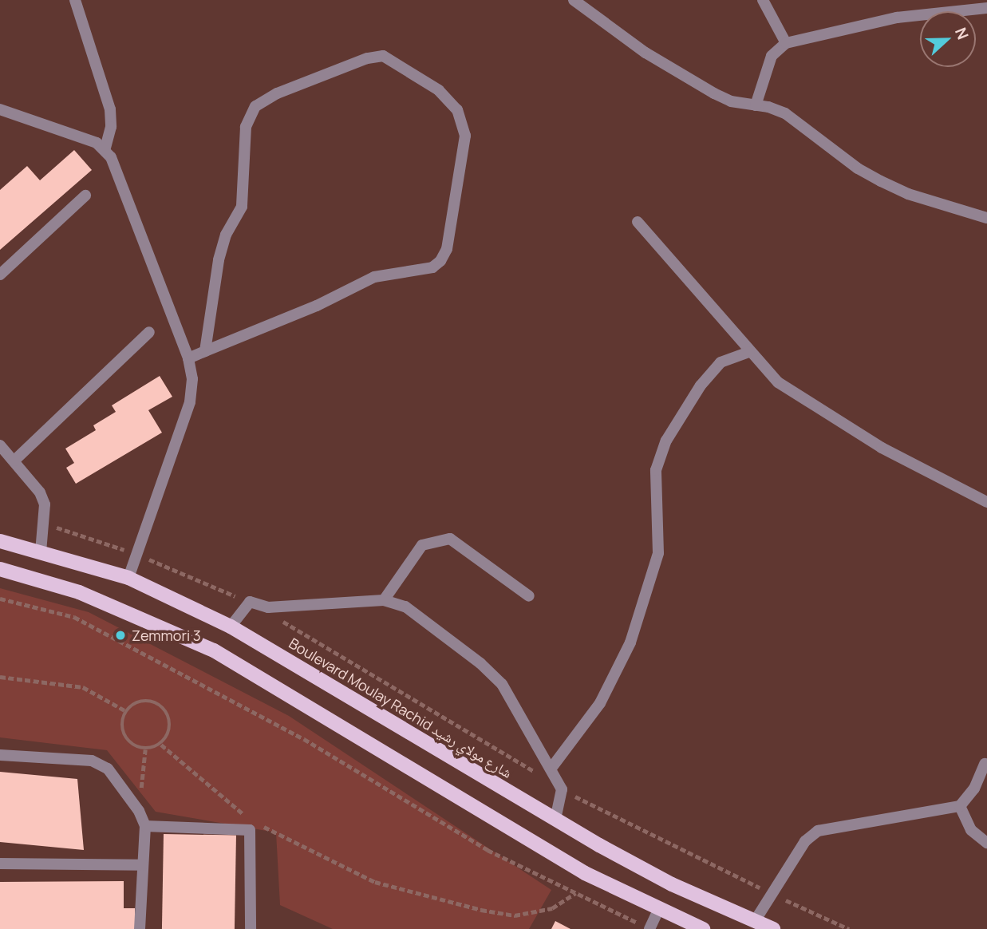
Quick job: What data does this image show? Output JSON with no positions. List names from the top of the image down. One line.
{"streets":{"main road":["Boulevard Moulay Rachid شارع مولاي رشيد"]},"places":["Zemmori 3"],"north":"right"}
